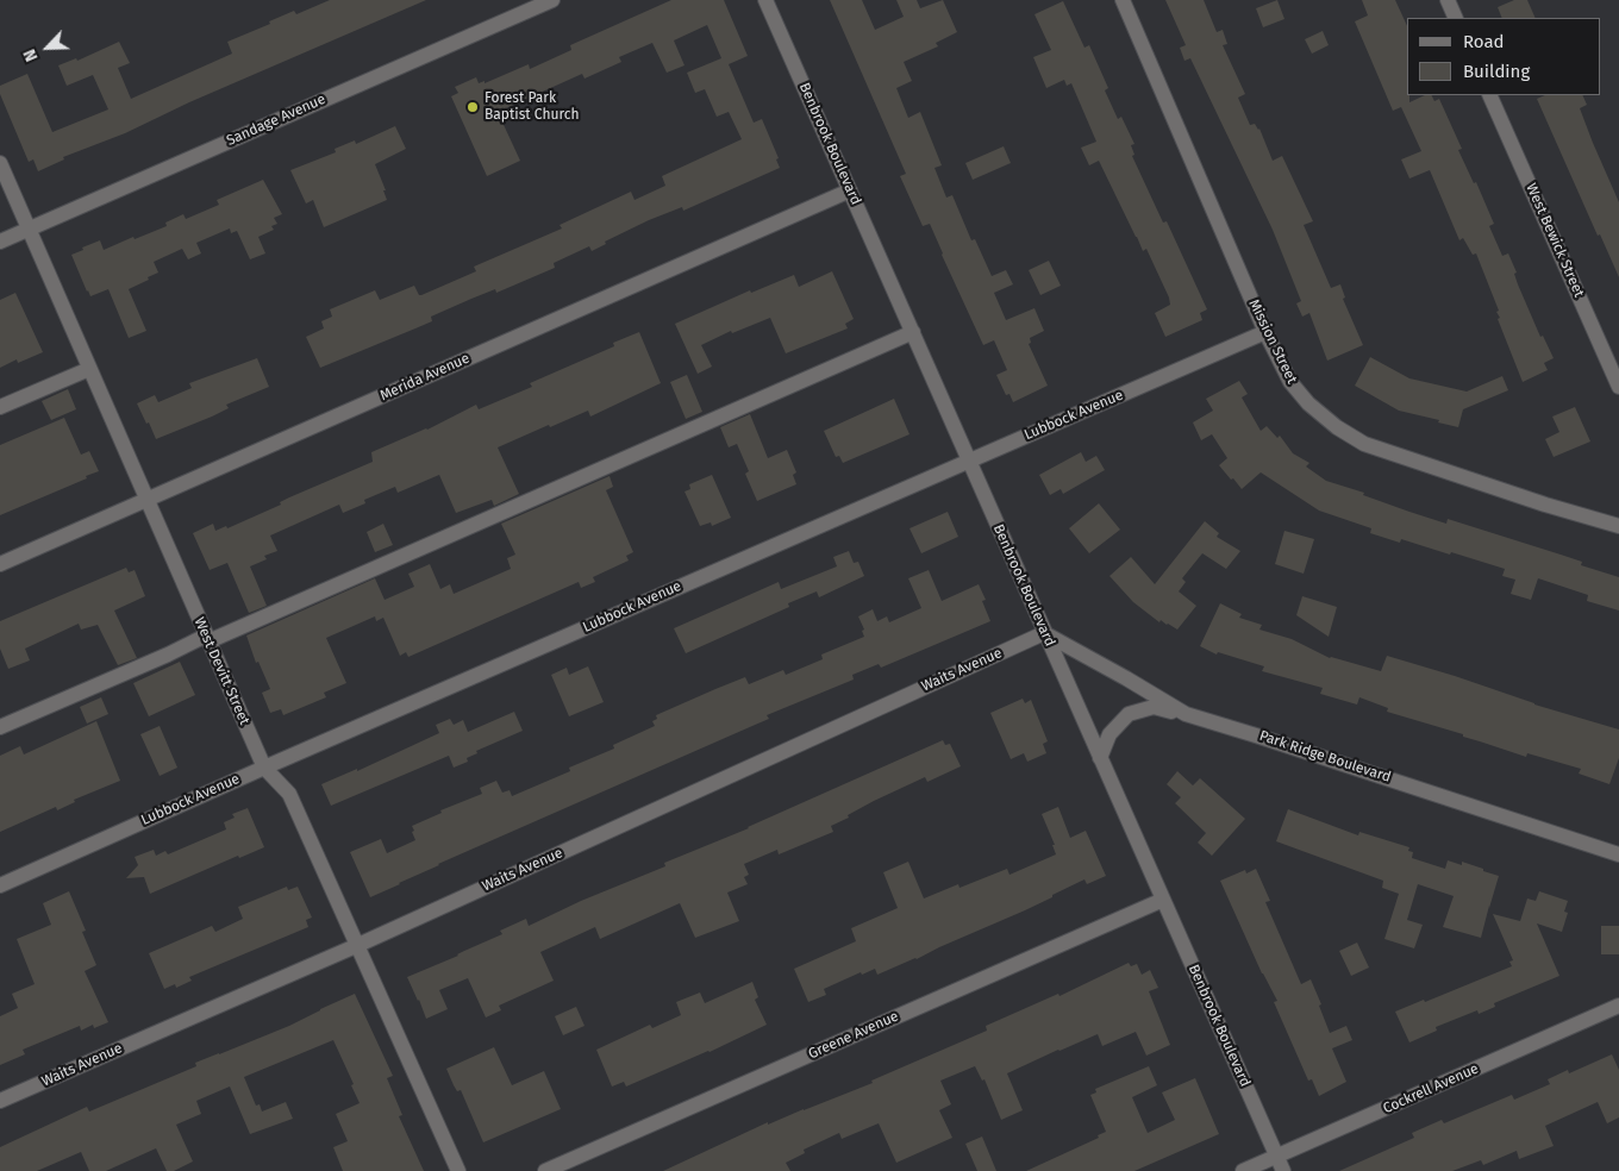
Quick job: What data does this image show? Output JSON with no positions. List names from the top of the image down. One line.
{"streets":{"street":["Sandage Avenue","Benbrook Boulevard","West Bewick Street","Mission Street","Merida Avenue","Lubbock Avenue","Waits Avenue","West Devitt Street","Park Ridge Boulevard","Greene Avenue","Cockrell Avenue"]},"crossings":[["Sandage Avenue","West Devitt Street"],["Benbrook Boulevard","Merida Avenue"],["Benbrook Boulevard","Lubbock Avenue"],["Benbrook Boulevard","Waits Avenue"],["Benbrook Boulevard","Park Ridge Boulevard"],["Benbrook Boulevard","Greene Avenue"],["Benbrook Boulevard","Cockrell Avenue"],["Mission Street","Lubbock Avenue"],["Merida Avenue","West Devitt Street"],["Lubbock Avenue","West Devitt Street"],["Waits Avenue","West Devitt Street"],["Waits Avenue","Park Ridge Boulevard"]],"places":["Forest Park Baptist Church"],"legend":["Road","Building"],"north":"bottom left"}
